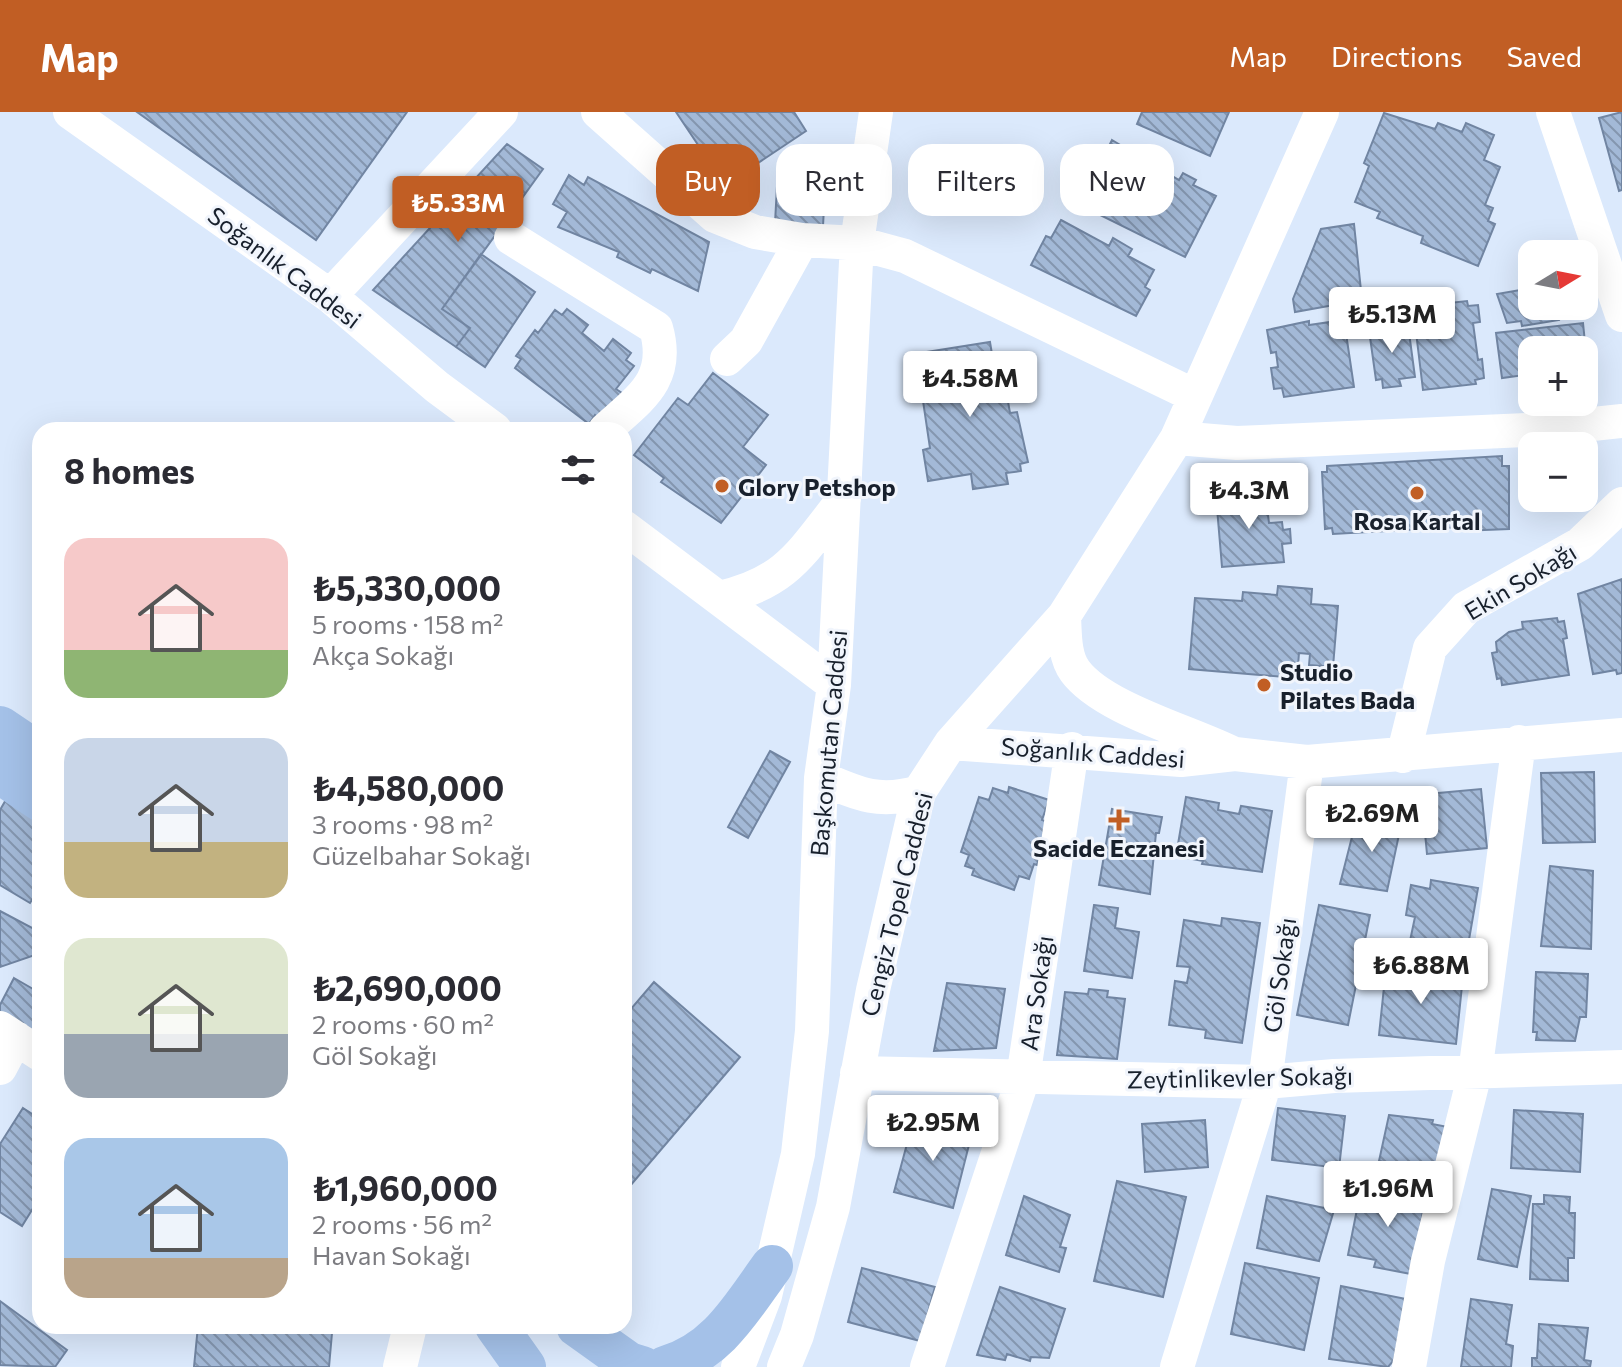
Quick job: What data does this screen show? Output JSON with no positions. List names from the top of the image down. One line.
{"streets":{"street":["Soğanlık Caddesi","Ekin Sokağı","Başkomutan Caddesi","Cengiz Topel Caddesi","Göl Sokağı","Ara Sokağı","Zeytinlikevler Sokağı"]},"crossings":[["Soğanlık Caddesi","Ekin Sokağı"],["Soğanlık Caddesi","Cengiz Topel Caddesi"],["Soğanlık Caddesi","Göl Sokağı"],["Soğanlık Caddesi","Ara Sokağı"],["Cengiz Topel Caddesi","Zeytinlikevler Sokağı"],["Göl Sokağı","Zeytinlikevler Sokağı"],["Ara Sokağı","Zeytinlikevler Sokağı"]],"places":{"other":["Glory Petshop","Rosa Kartal","Studio Pilates Bada"],"health":["Sacide Eczanesi"]},"north":"right","page":{"header":"Map","nav":["Map","Directions","Saved"],"chip":["Buy","Rent","Filters","New"],"price":["₺5.33M","₺5.13M","₺4.58M","₺4.3M","₺2.69M","₺6.88M","₺2.95M","₺1.96M"],"map_buttons":["+","−"],"heading":"8 homes","list":[{"name":"₺5,330,000","note":"5 rooms · 158 m² · Akça Sokağı"},{"name":"₺4,580,000","note":"3 rooms · 98 m² · Güzelbahar Sokağı"},{"name":"₺2,690,000","note":"2 rooms · 60 m² · Göl Sokağı"},{"name":"₺1,960,000","note":"2 rooms · 56 m² · Havan Sokağı"}]}}
